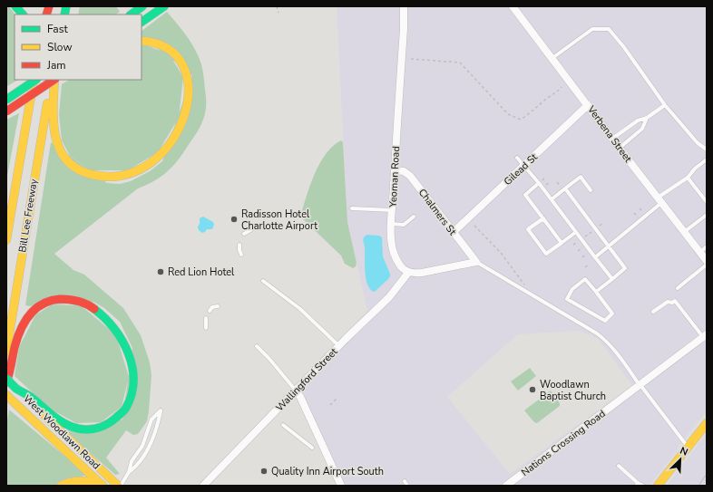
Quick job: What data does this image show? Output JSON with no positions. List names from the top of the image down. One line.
{"streets":{"main road":["Bill Lee Freeway","West Woodlawn Road"],"street":["Verbena Street","Gilead St","Yeoman Road","Chalmers St","Wallingford Street","Nations Crossing Road"]},"crossings":[["Verbena Street","Gilead St"],["Gilead St","Chalmers St"],["Yeoman Road","Chalmers St"],["Yeoman Road","Wallingford Street"]],"places":["Radisson Hotel Charlotte Airport","Red Lion Hotel","Woodlawn Baptist Church","Quality Inn Airport South"],"legend":["Fast","Slow","Jam"],"north":"top right"}
